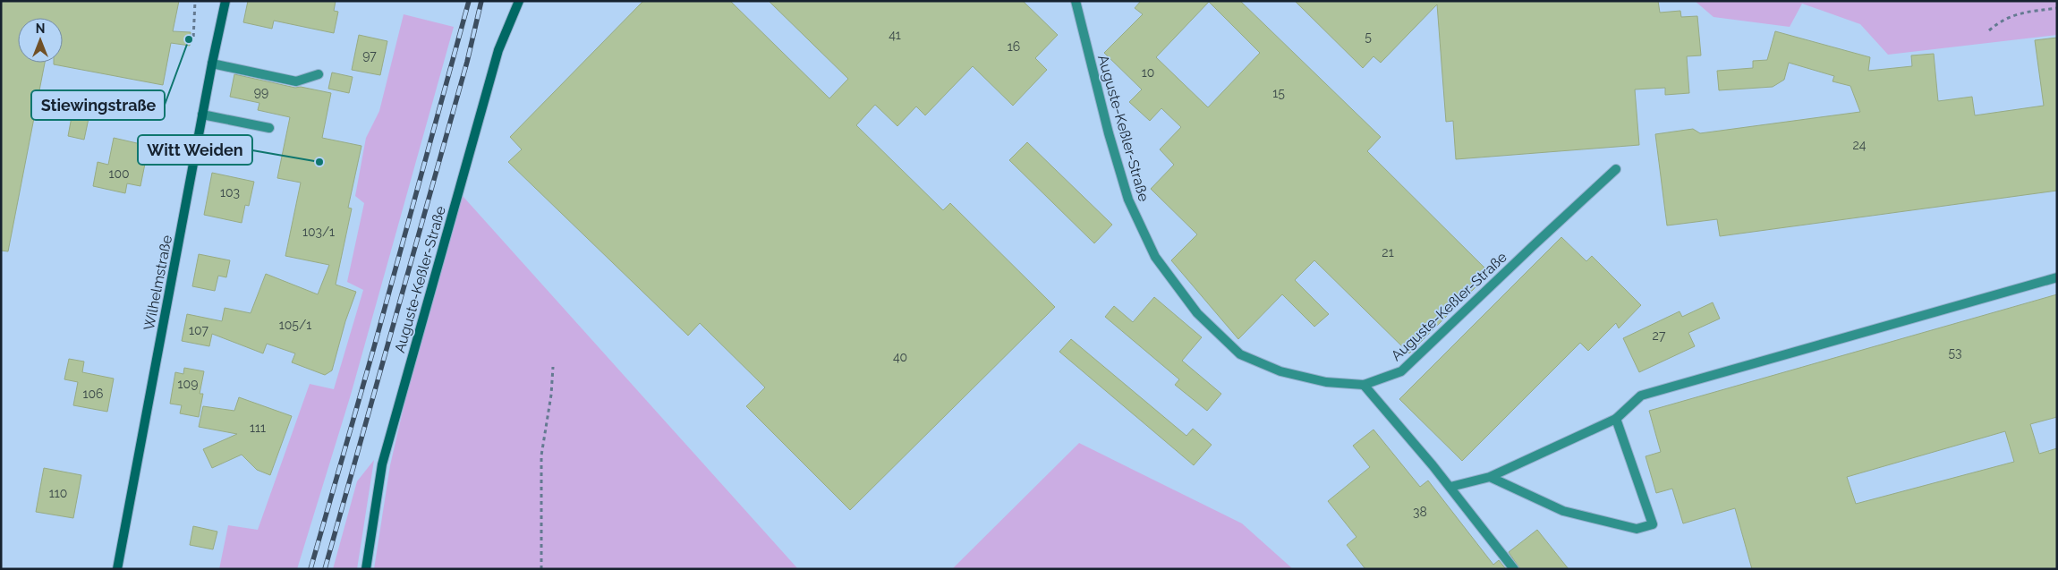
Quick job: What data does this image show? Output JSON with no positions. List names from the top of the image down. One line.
{"streets":{"street":["Auguste-Keßler-Straße","Wilhelmstraße"]},"places":["Stiewingstraße","Witt Weiden"],"house_numbers":["41","5","16","97","10","99","15","24","100","103","103/1","21","105/1","107","27","53","40","109","106","111","110","38"],"north":"top"}
